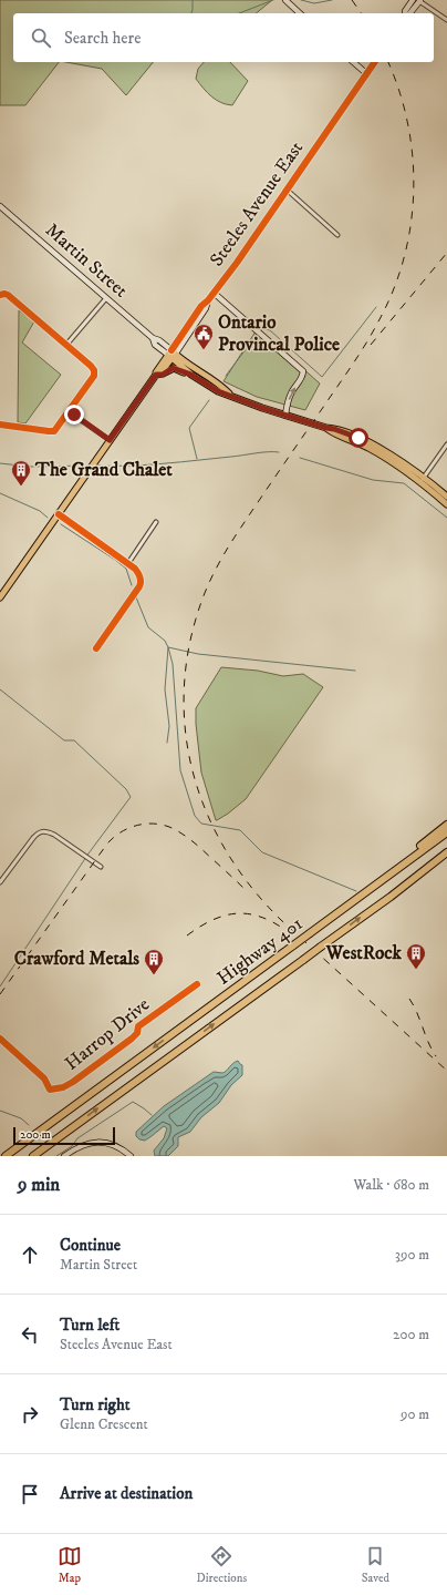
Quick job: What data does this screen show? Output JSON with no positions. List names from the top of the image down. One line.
{"streets":{"highway":["Highway 401"],"main road":["Steeles Avenue East","Martin Street"],"street":["Harrop Drive"]},"crossings":[["Steeles Avenue East","Martin Street"]],"places":{"public building":["Ontario Provincal Police"],"building":["The Grand Chalet","WestRock","Crawford Metals"]},"scale_bar":"200 m","page":{"search":"Search here","scale":"200 m","heading":["9 min","Walk · 680 m"],"list":[["Continue","Martin Street","390 m"],["Turn left","Steeles Avenue East","200 m"],["Turn right","Glenn Crescent","90 m"],"Arrive at destination"],"nav":["Map","Directions","Saved"]}}
